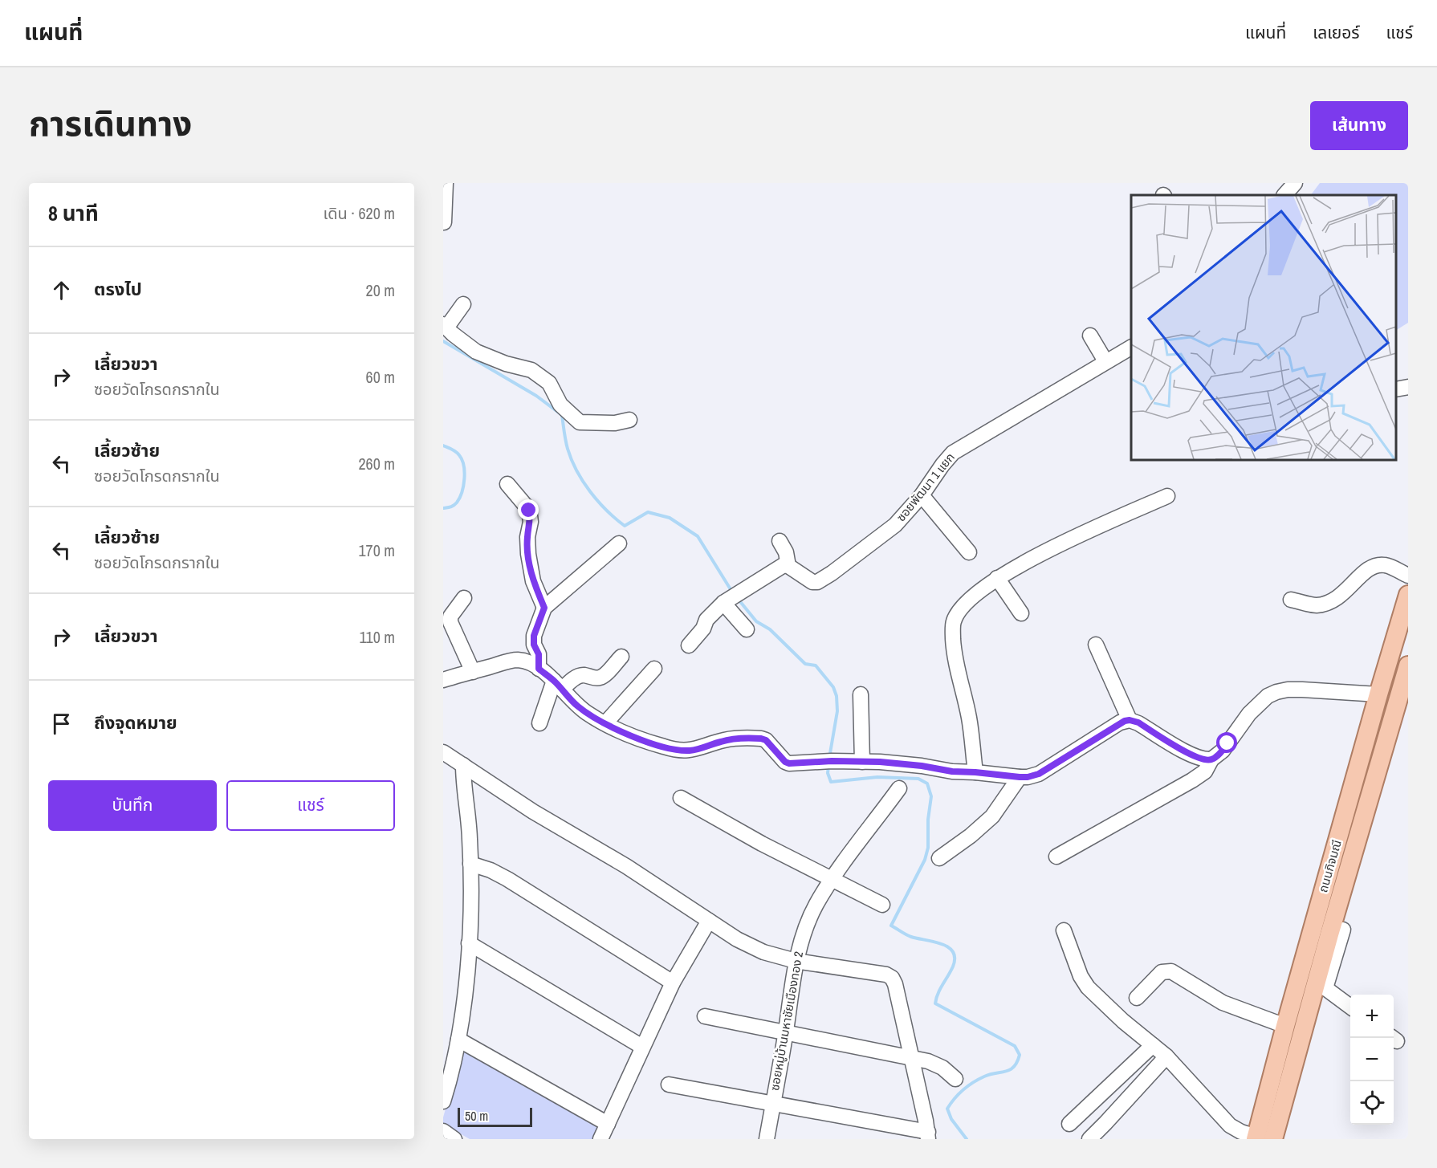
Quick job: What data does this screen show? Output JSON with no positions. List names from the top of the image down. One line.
{"streets":{"main road":["ถนนกิจมณี"],"street":["ซอยพัฒนา 1 แยก","ซอยหมู่บ้านมหาชัยเมืองทอง 2"]},"scale_bar":"50 m","page":{"header":"แผนที่","nav":["แผนที่","เลเยอร์","แชร์"],"title":"การเดินทาง","buttons":["เส้นทาง",["บันทึก","แชร์"]],"heading":["8 นาที","เดิน · 620 m"],"list":[["ตรงไป","20 m"],["เลี้ยวขวา","ซอยวัดโกรดกรากใน","60 m"],["เลี้ยวซ้าย","ซอยวัดโกรดกรากใน","260 m"],["เลี้ยวซ้าย","ซอยวัดโกรดกรากใน","170 m"],["เลี้ยวขวา","110 m"],"ถึงจุดหมาย"],"map_buttons":["+","−"],"scale":"50 m"}}
